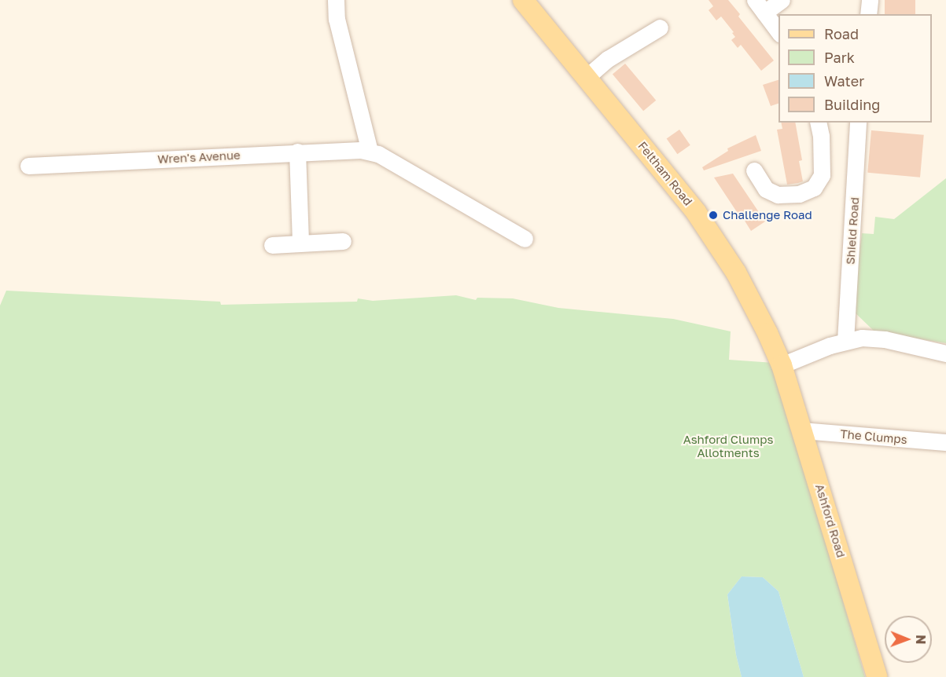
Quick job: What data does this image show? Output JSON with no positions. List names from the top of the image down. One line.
{"streets":{"main road":["Feltham Road","Ashford Road"],"street":["Wren's Avenue","Shield Road","The Clumps"]},"crossings":[["Feltham Road","Ashford Road"],["The Clumps","Ashford Road"]],"parks":["Ashford Clumps Allotments"],"places":["Challenge Road"],"legend":["Road","Park","Water","Building"],"north":"right"}
